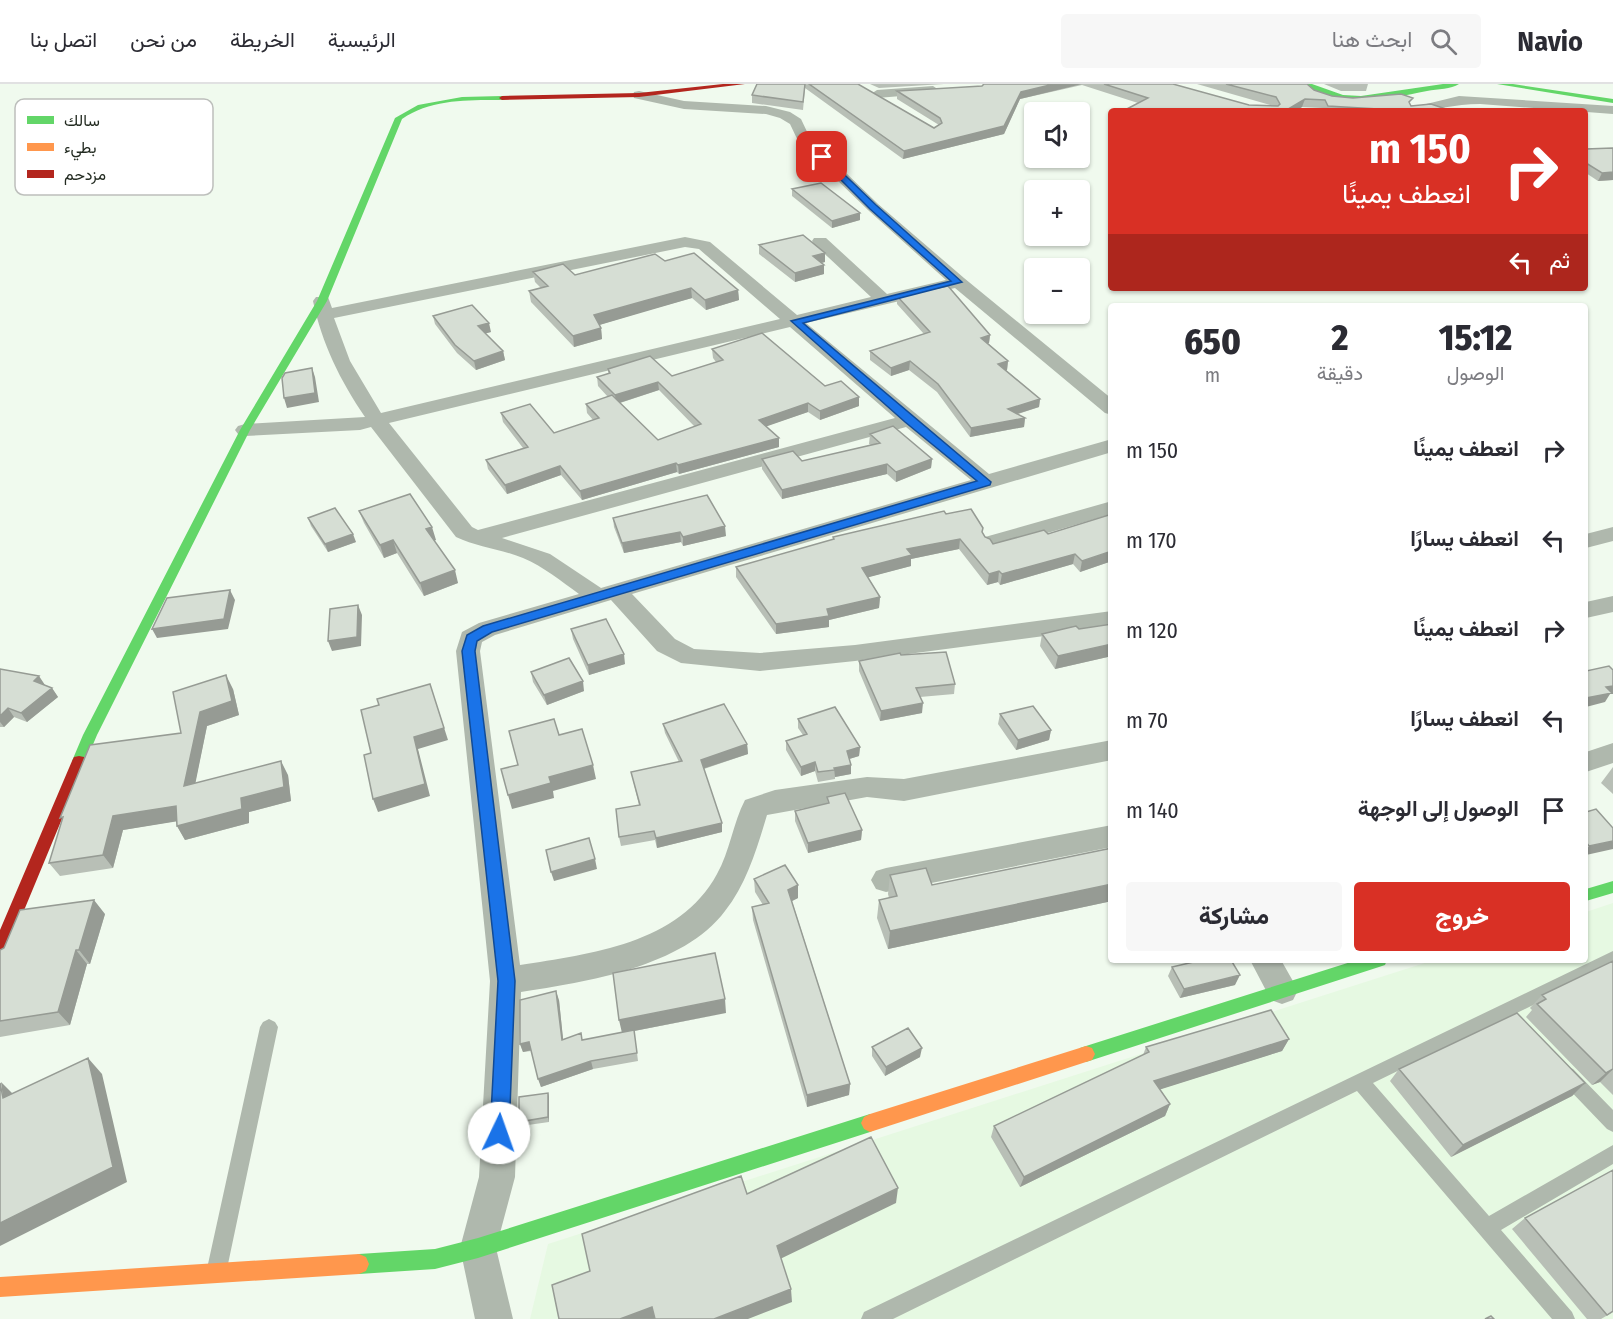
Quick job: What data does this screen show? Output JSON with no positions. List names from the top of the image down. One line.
{"legend":["سالك","بطيء","مزدحم"],"page":{"header":"Navio","search":"ابحث هنا","nav":["الرئيسية","الخريطة","من نحن","اتصل بنا"],"map_buttons":["+","−"],"turn":["150 m","انعطف يمينًا"],"then":"ثم","eta":["15:12","الوصول","2","دقيقة","650","m"],"list":[{"name":"انعطف يمينًا","value":"150 m"},{"name":"انعطف يسارًا","value":"170 m"},{"name":"انعطف يمينًا","value":"120 m"},{"name":"انعطف يسارًا","value":"70 m"},{"name":"الوصول إلى الوجهة","value":"140 m"}],"buttons":["خروج","مشاركة"]}}
